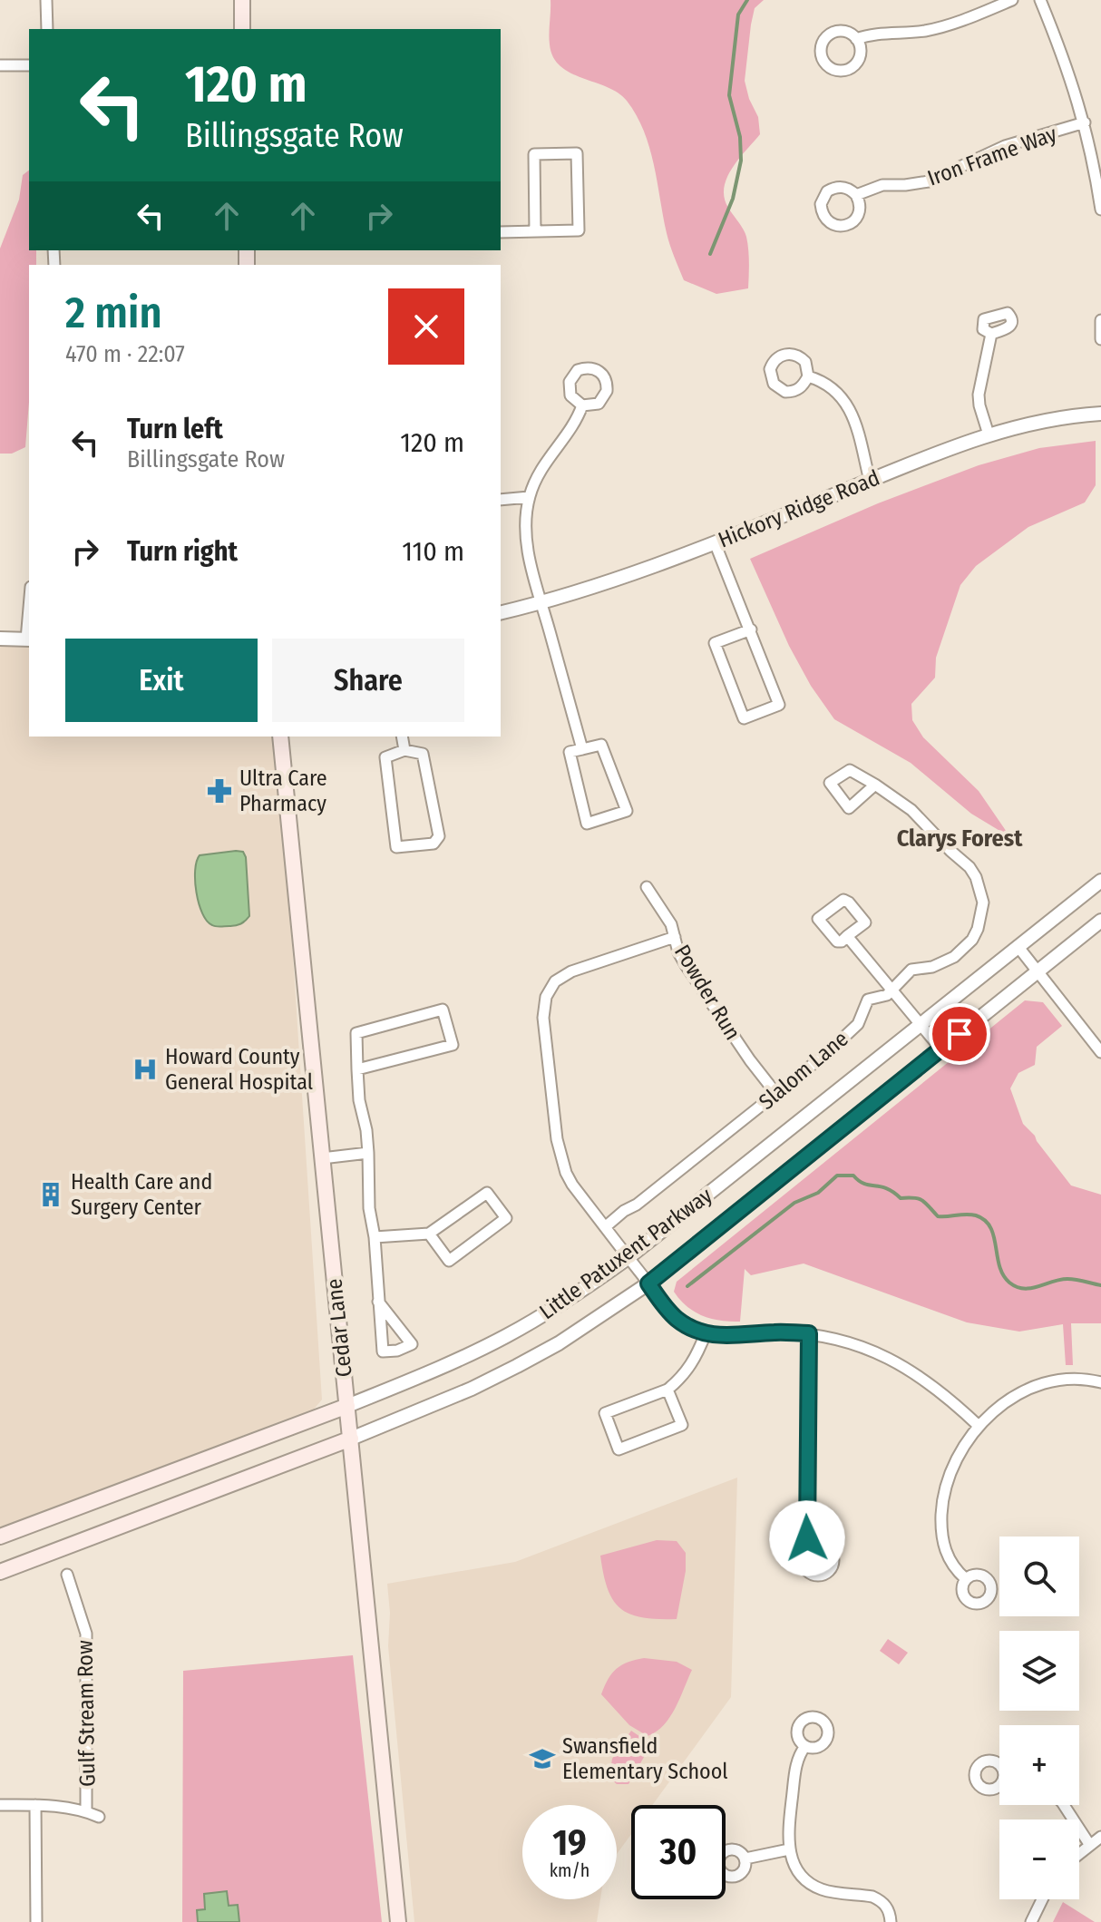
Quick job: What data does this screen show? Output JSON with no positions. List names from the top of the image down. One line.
{"streets":{"main road":["Little Patuxent Parkway","Cedar Lane"],"street":["Iron Frame Way","Hickory Ridge Road","Powder Run","Slalom Lane","Gulf Stream Row"]},"crossings":[["Powder Run","Slalom Lane"],["Little Patuxent Parkway","Cedar Lane"]],"districts":["Clarys Forest"],"places":{"pharmacy":["Ultra Care Pharmacy"],"hospital":["Howard County General Hospital"],"building":["Health Care and Surgery Center"],"school or university":["Swansfield Elementary School"]},"page":{"turn":["120 m","Billingsgate Row"],"heading":["2 min","470 m · 22:07"],"list":[{"name":"Turn left","note":"Billingsgate Row","value":"120 m"},{"name":"Turn right","value":"110 m"}],"buttons":["Exit","Share"],"map_buttons":["+","−"],"speed":"19 km/h","limit":"30"}}
